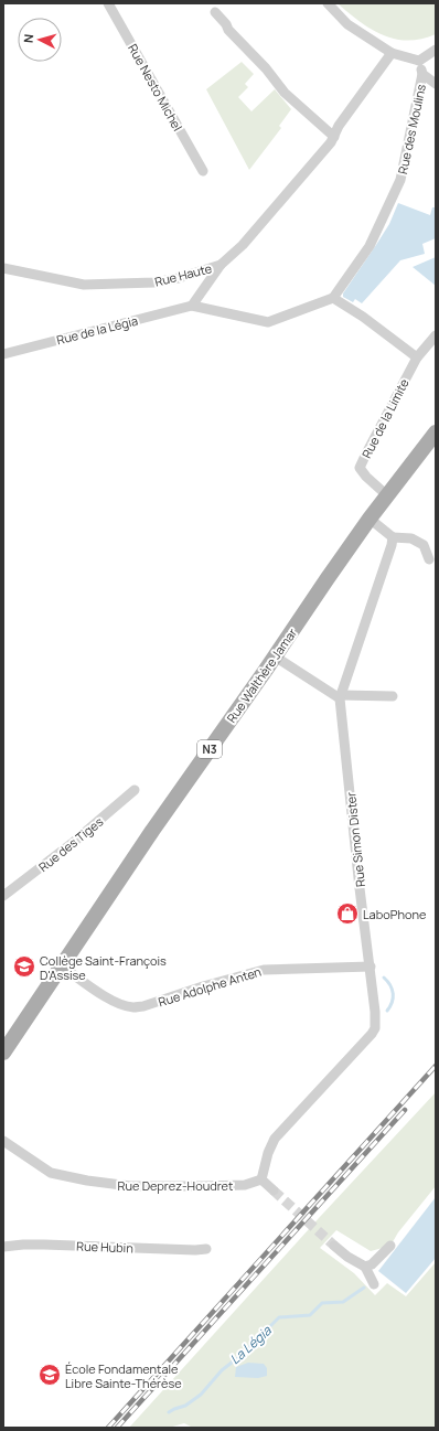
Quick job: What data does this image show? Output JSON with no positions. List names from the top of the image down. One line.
{"streets":{"main road":["Rue Walthère Jamar","N3"],"street":["Rue Nesto Michel","Rue des Moulins","Rue Haute","Rue de la Légia","Rue de la Limite","Rue Simon Dister","Rue des Tiges","Rue Adolphe Anten","Rue Deprez-Houdret","Rue Hubin"]},"crossings":[["Rue de la Limite","Rue Walthère Jamar"],["Rue Walthère Jamar","Rue Adolphe Anten"],["Rue Simon Dister","Rue Adolphe Anten"],["Rue Simon Dister","Rue Deprez-Houdret"]],"water":["La Légia"],"places":{"shop":["LaboPhone"],"school or university":["Collège Saint-François D'Assise","École Fondamentale Libre Sainte-Thérèse"]},"north":"left"}
